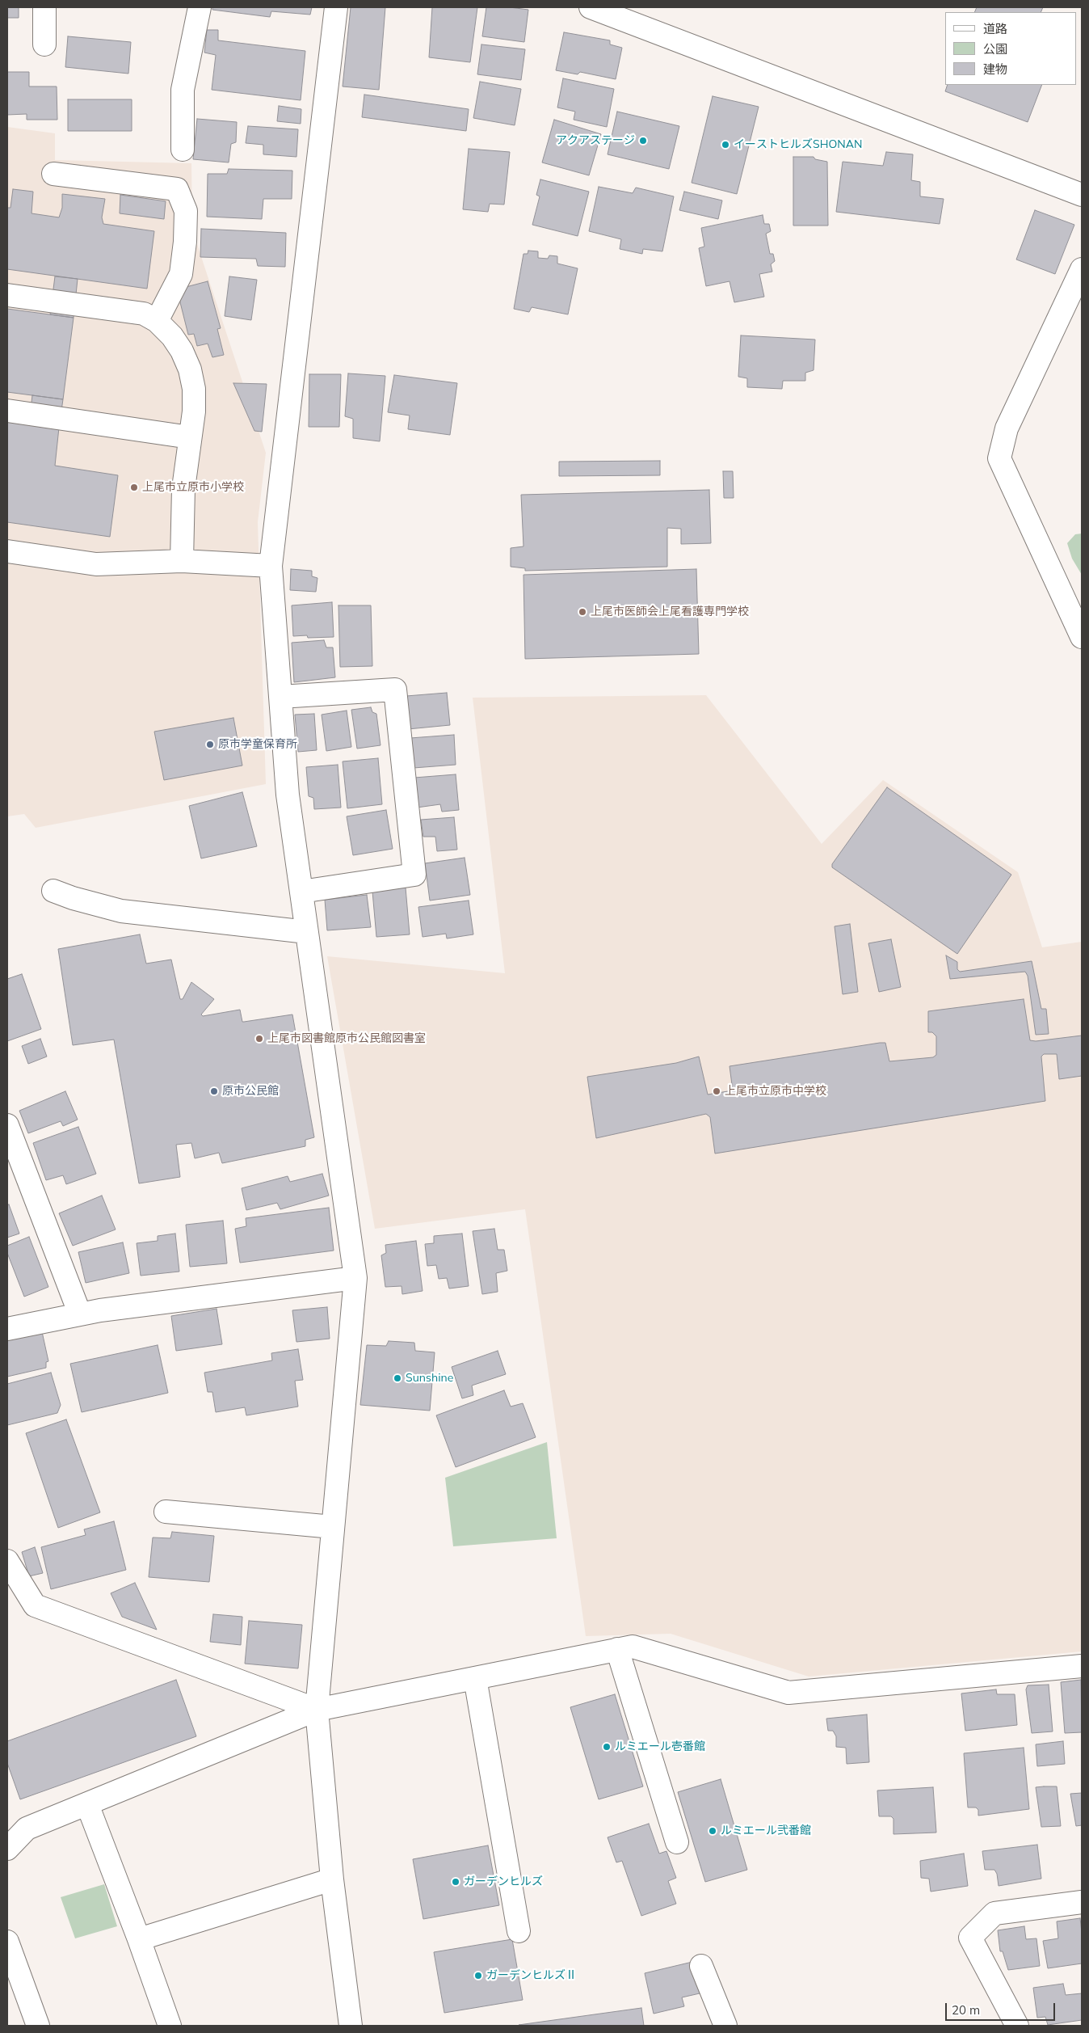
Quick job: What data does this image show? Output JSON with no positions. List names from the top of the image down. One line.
{"places":["アクアステージ","イーストヒルズSHONAN","上尾市立原市小学校","上尾市医師会上尾看護専門学校","原市学童保育所","上尾市図書館原市公民館図書室","原市公民館","上尾市立原市中学校","Sunshine","ルミエール壱番館","ルミエール弐番館","ガーデンヒルズ","ガーデンヒルズⅡ"],"legend":["道路","公園","建物"],"scale_bar":"20 m"}
